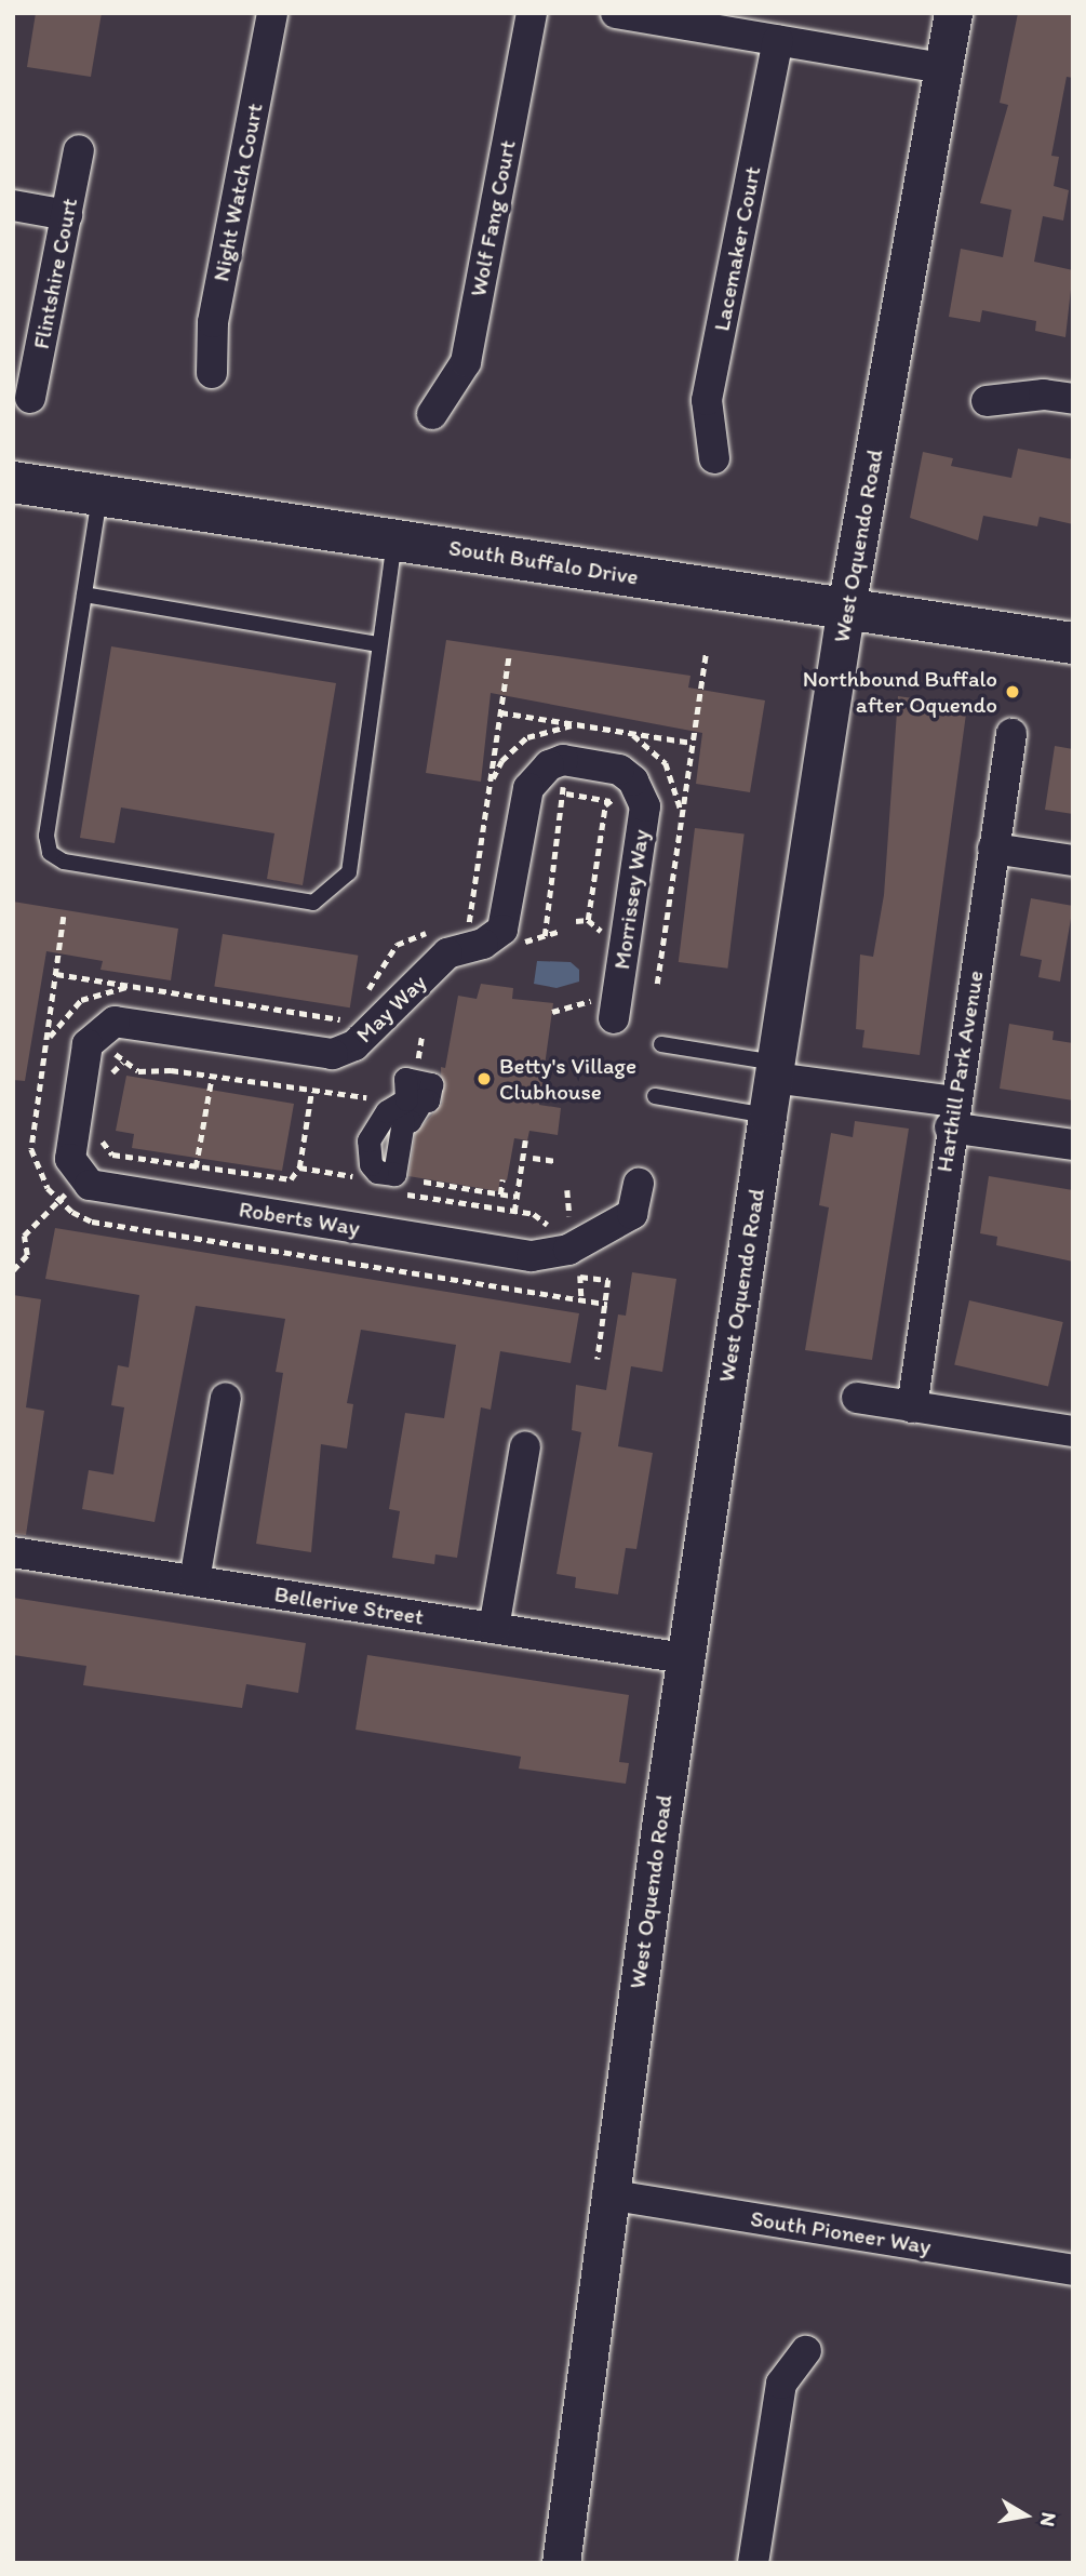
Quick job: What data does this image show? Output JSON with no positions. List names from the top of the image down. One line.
{"streets":{"main road":["South Buffalo Drive"],"street":["Night Watch Court","Wolf Fang Court","Lacemaker Court","Flintshire Court","West Oquendo Road","Morrissey Way","May Way","Harthill Park Avenue","Roberts Way","Bellerive Street","South Pioneer Way"]},"crossings":[["West Oquendo Road","South Buffalo Drive"],["West Oquendo Road","Bellerive Street"],["West Oquendo Road","South Pioneer Way"],["Morrissey Way","May Way"],["May Way","Roberts Way"]],"places":["Northbound Buffalo after Oquendo","Betty's Village Clubhouse"],"north":"right"}
